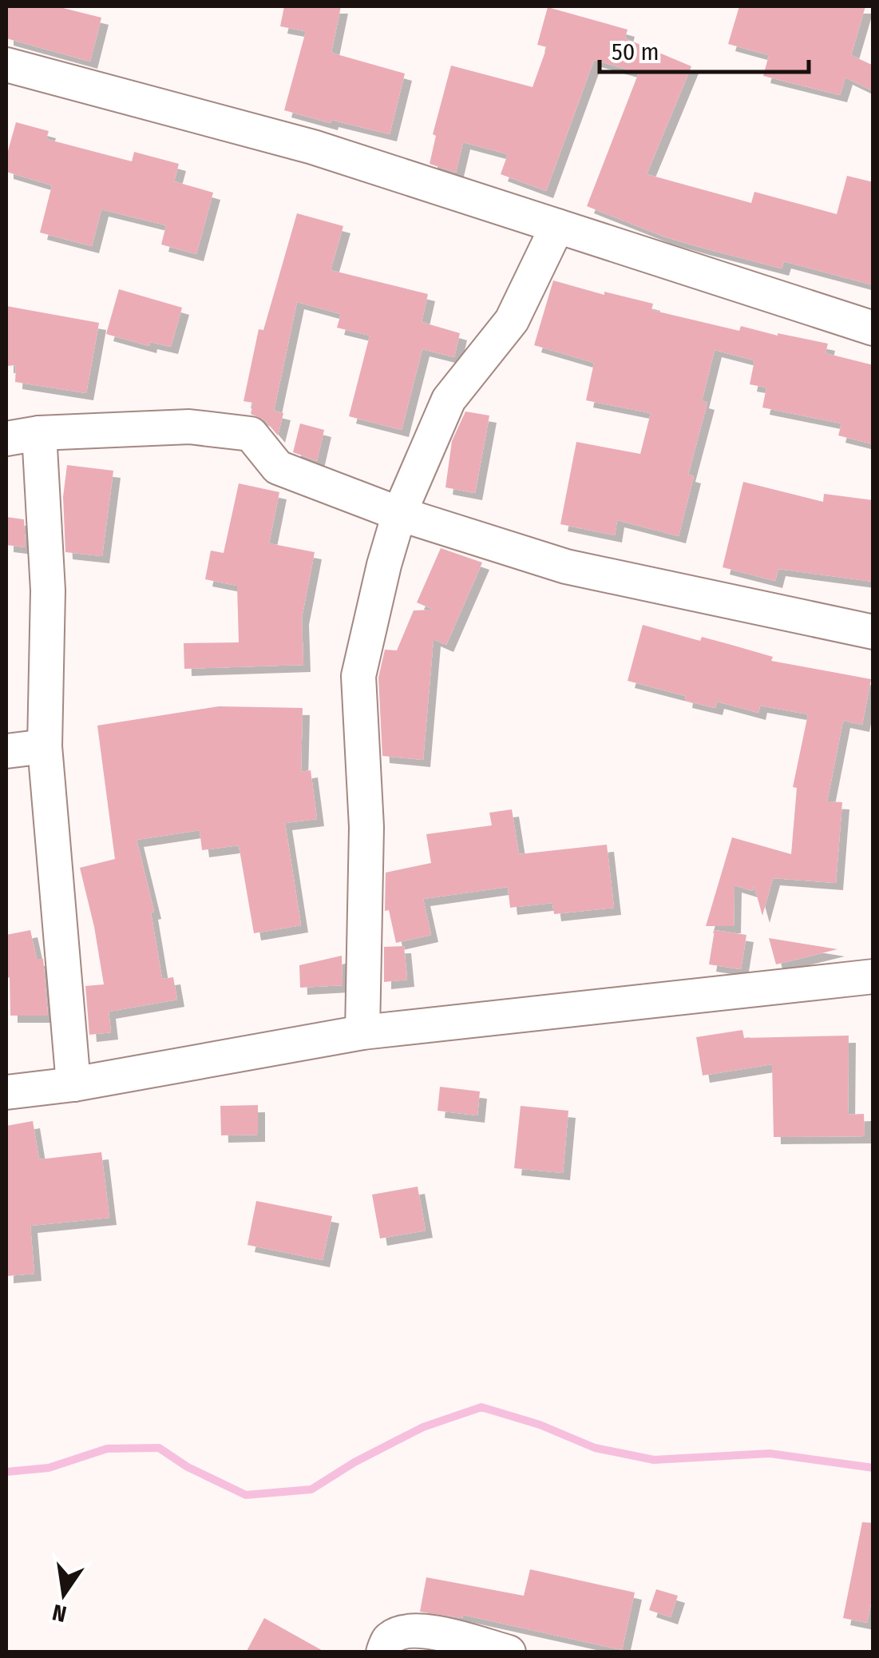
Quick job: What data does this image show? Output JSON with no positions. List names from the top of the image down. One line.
{"scale_bar":"50 m","north":"bottom"}
